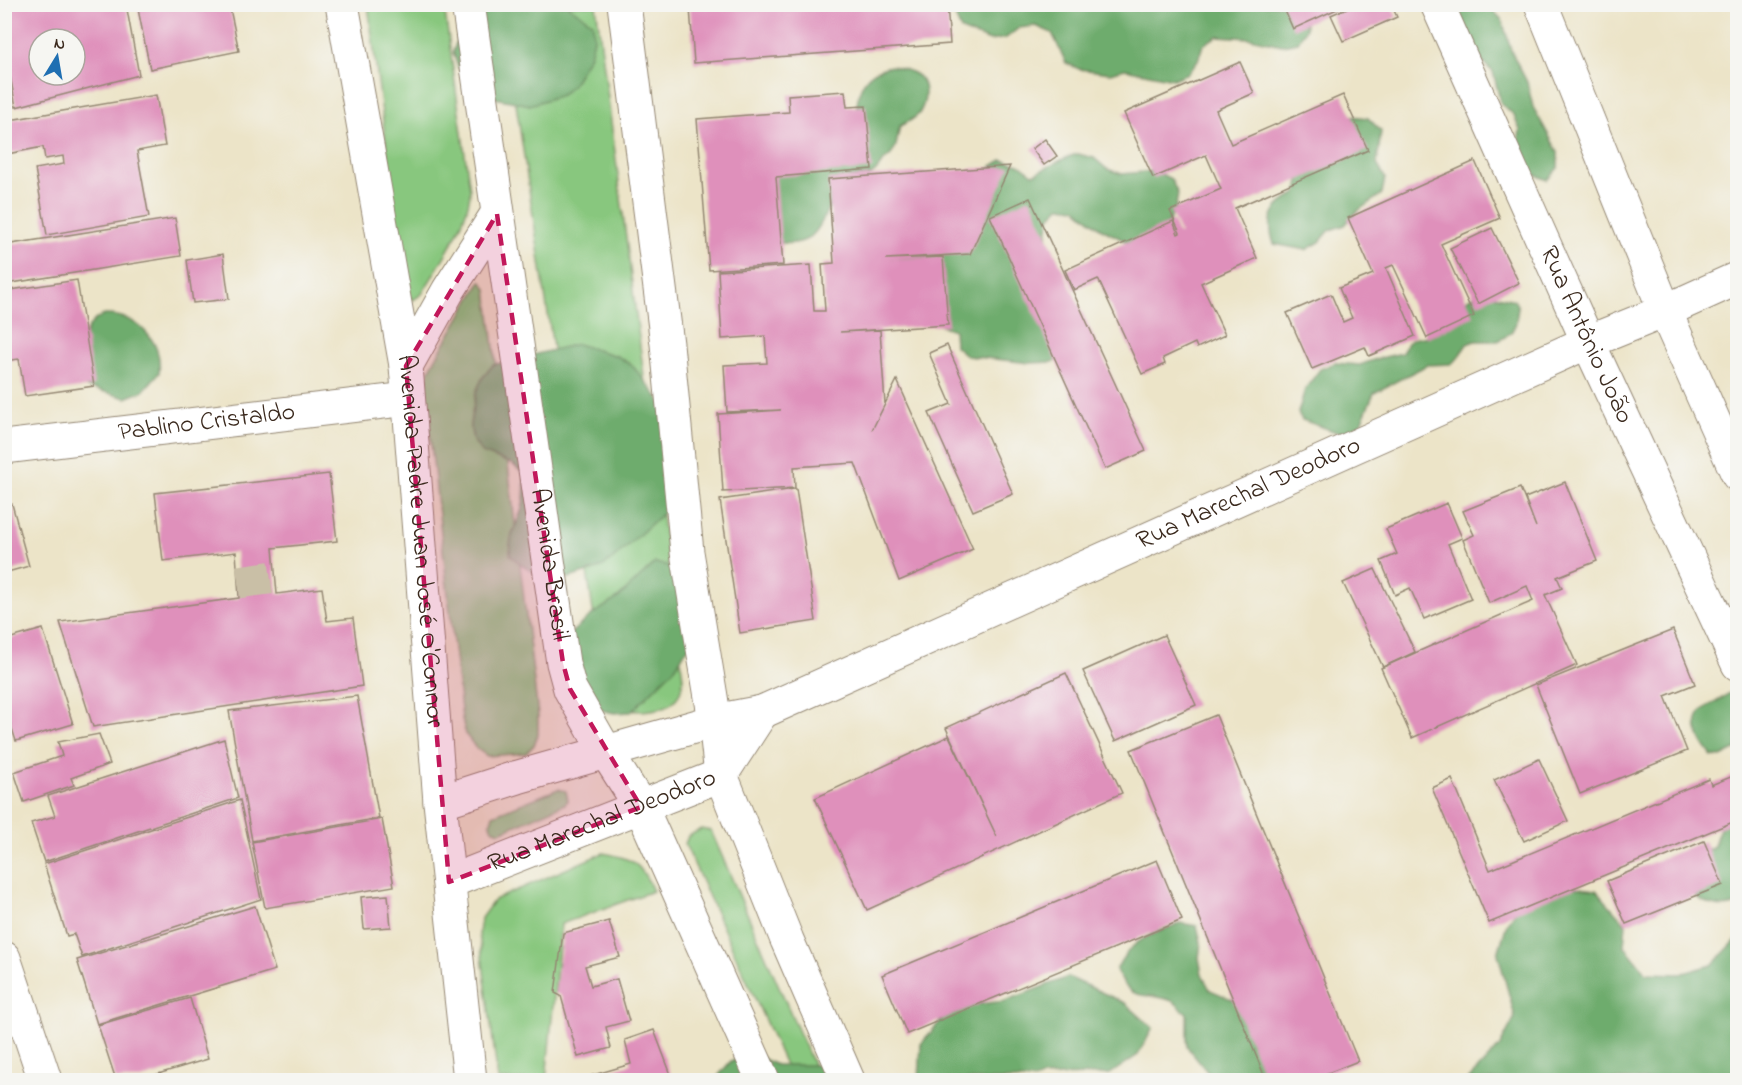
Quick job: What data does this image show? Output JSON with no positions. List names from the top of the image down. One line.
{"streets":{"main road":["Rua Antônio João","Pablino Cristaldo","Rua Marechal Deodoro","Avenida Padre Juan José O'Connor","Avenida Brasil"]},"crossings":[["Rua Antônio João","Rua Marechal Deodoro"],["Pablino Cristaldo","Avenida Padre Juan José O'Connor"],["Rua Marechal Deodoro","Avenida Padre Juan José O'Connor"],["Rua Marechal Deodoro","Avenida Brasil"]],"north":"top"}
